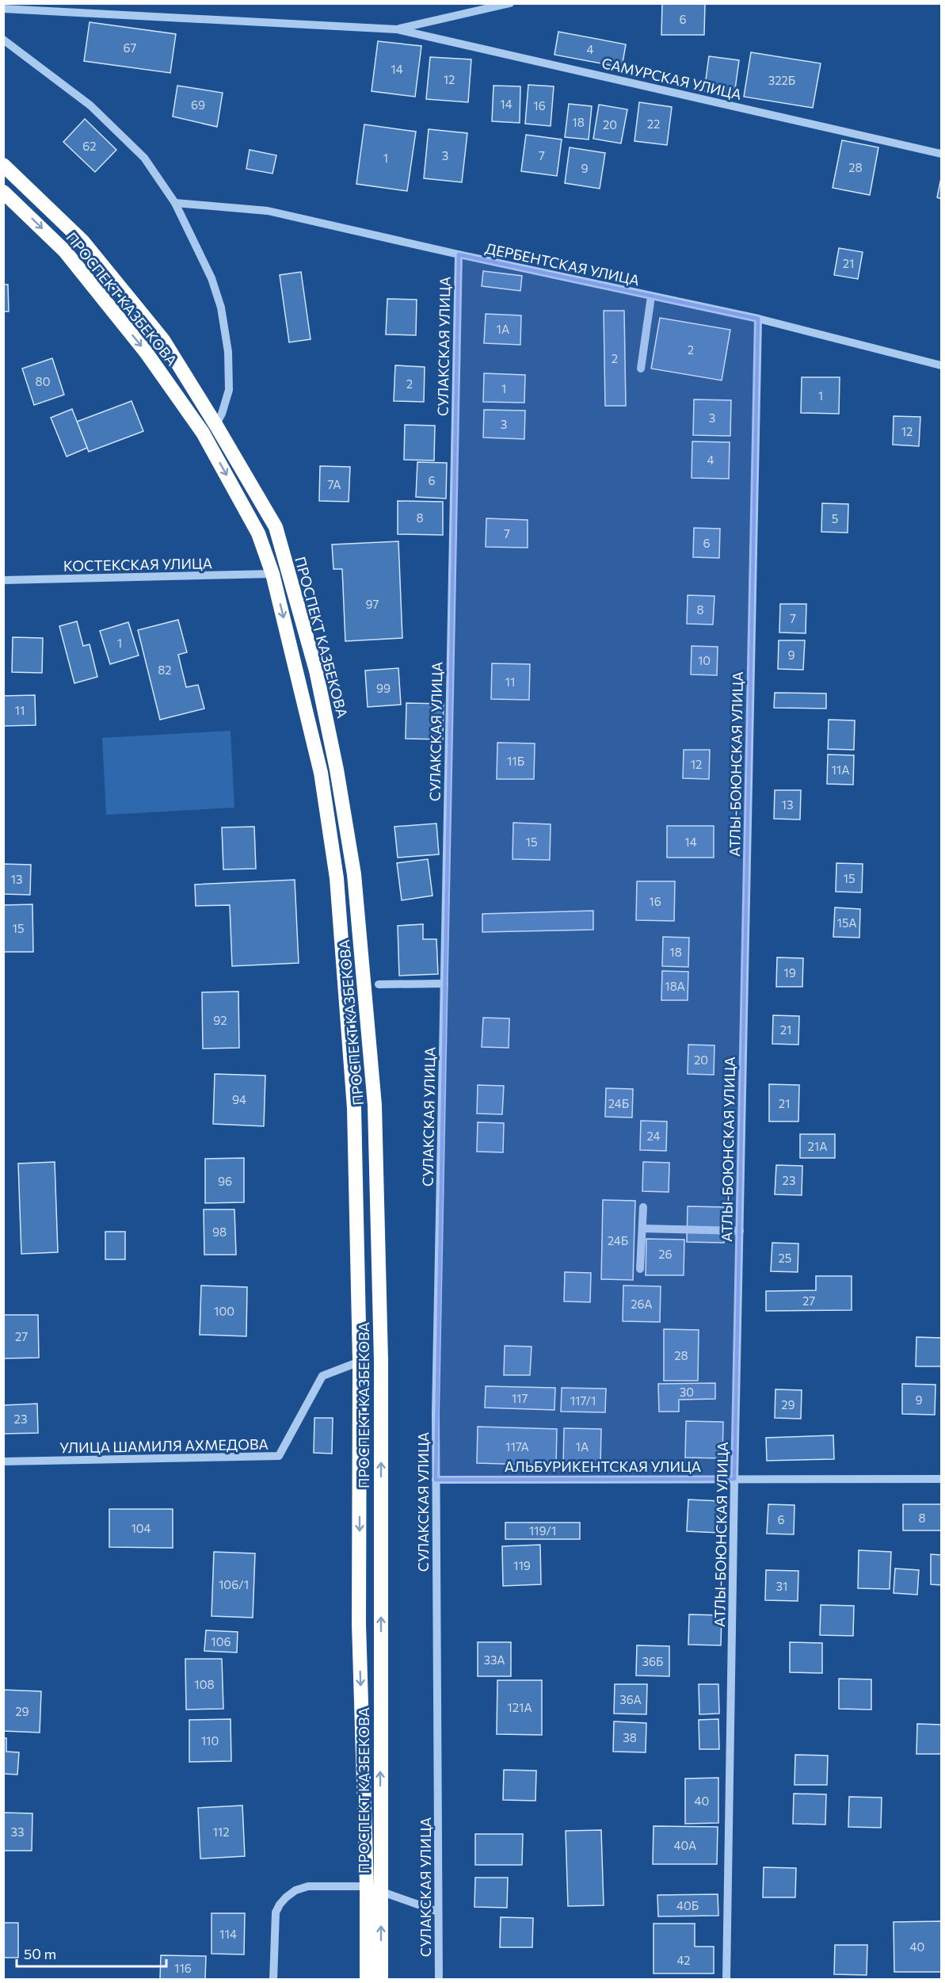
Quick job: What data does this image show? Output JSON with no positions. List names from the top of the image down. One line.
{"streets":{"highway":["ПРОСПЕКТ КАЗБЕКОВА"],"street":["САМУРСКАЯ УЛИЦА","ДЕРБЕНТСКАЯ УЛИЦА","СУЛАКСКАЯ УЛИЦА","КОСТЕКСКАЯ УЛИЦА","АТЛЫ-БОЮНСКАЯ УЛИЦА","УЛИЦА ШАМИЛЯ АХМЕДОВА","АЛЬБУРИКЕНТСКАЯ УЛИЦА"]},"crossings":[["ДЕРБЕНТСКАЯ УЛИЦА","СУЛАКСКАЯ УЛИЦА"],["ДЕРБЕНТСКАЯ УЛИЦА","АТЛЫ-БОЮНСКАЯ УЛИЦА"],["ПРОСПЕКТ КАЗБЕКОВА","КОСТЕКСКАЯ УЛИЦА"],["ПРОСПЕКТ КАЗБЕКОВА","УЛИЦА ШАМИЛЯ АХМЕДОВА"],["СУЛАКСКАЯ УЛИЦА","АЛЬБУРИКЕНТСКАЯ УЛИЦА"],["АТЛЫ-БОЮНСКАЯ УЛИЦА","АЛЬБУРИКЕНТСКАЯ УЛИЦА"]],"house_numbers":["6","67","4","14","12","322Б","14","69","16","18","22","20","62","3","7","1","28","9","21","1А","2","2","80","2","1","1","3","3","12","4","6","7А","8","5","7","6","97","8","7","1","9","10","82","11","99","11","11Б","12","11А","13","15","14","15","13","16","15А","15","18","19","18А","92","21","20","94","24Б","21","24","21А","23","96","98","24Б","26","25","27","26А","100","27","28","30","117","9","117/1","29","23","117А","1А","8","6","104","119/1","119","106/1","31","106","33А","36Б","108","36А","121А","29","38","110","40","33","112","40А","40Б","114","40","42","116"],"scale_bar":"50 m"}
